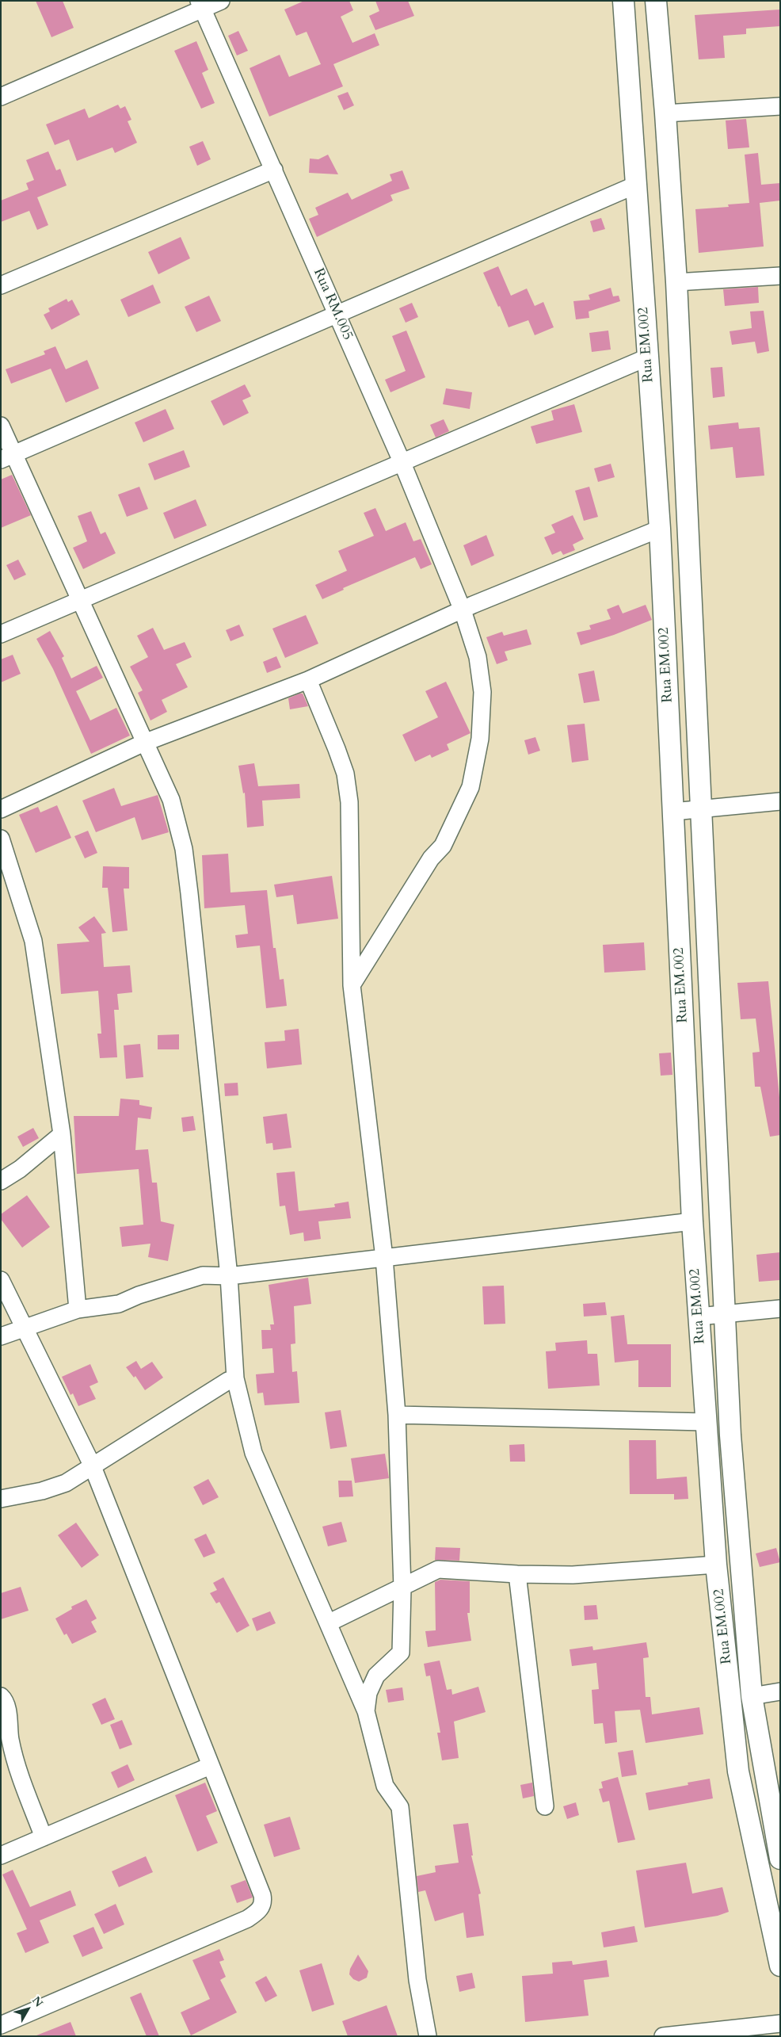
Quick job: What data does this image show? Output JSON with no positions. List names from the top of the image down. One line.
{"streets":{"street":["Rua RM.005","Rua EM.002"]},"north":"top right"}
